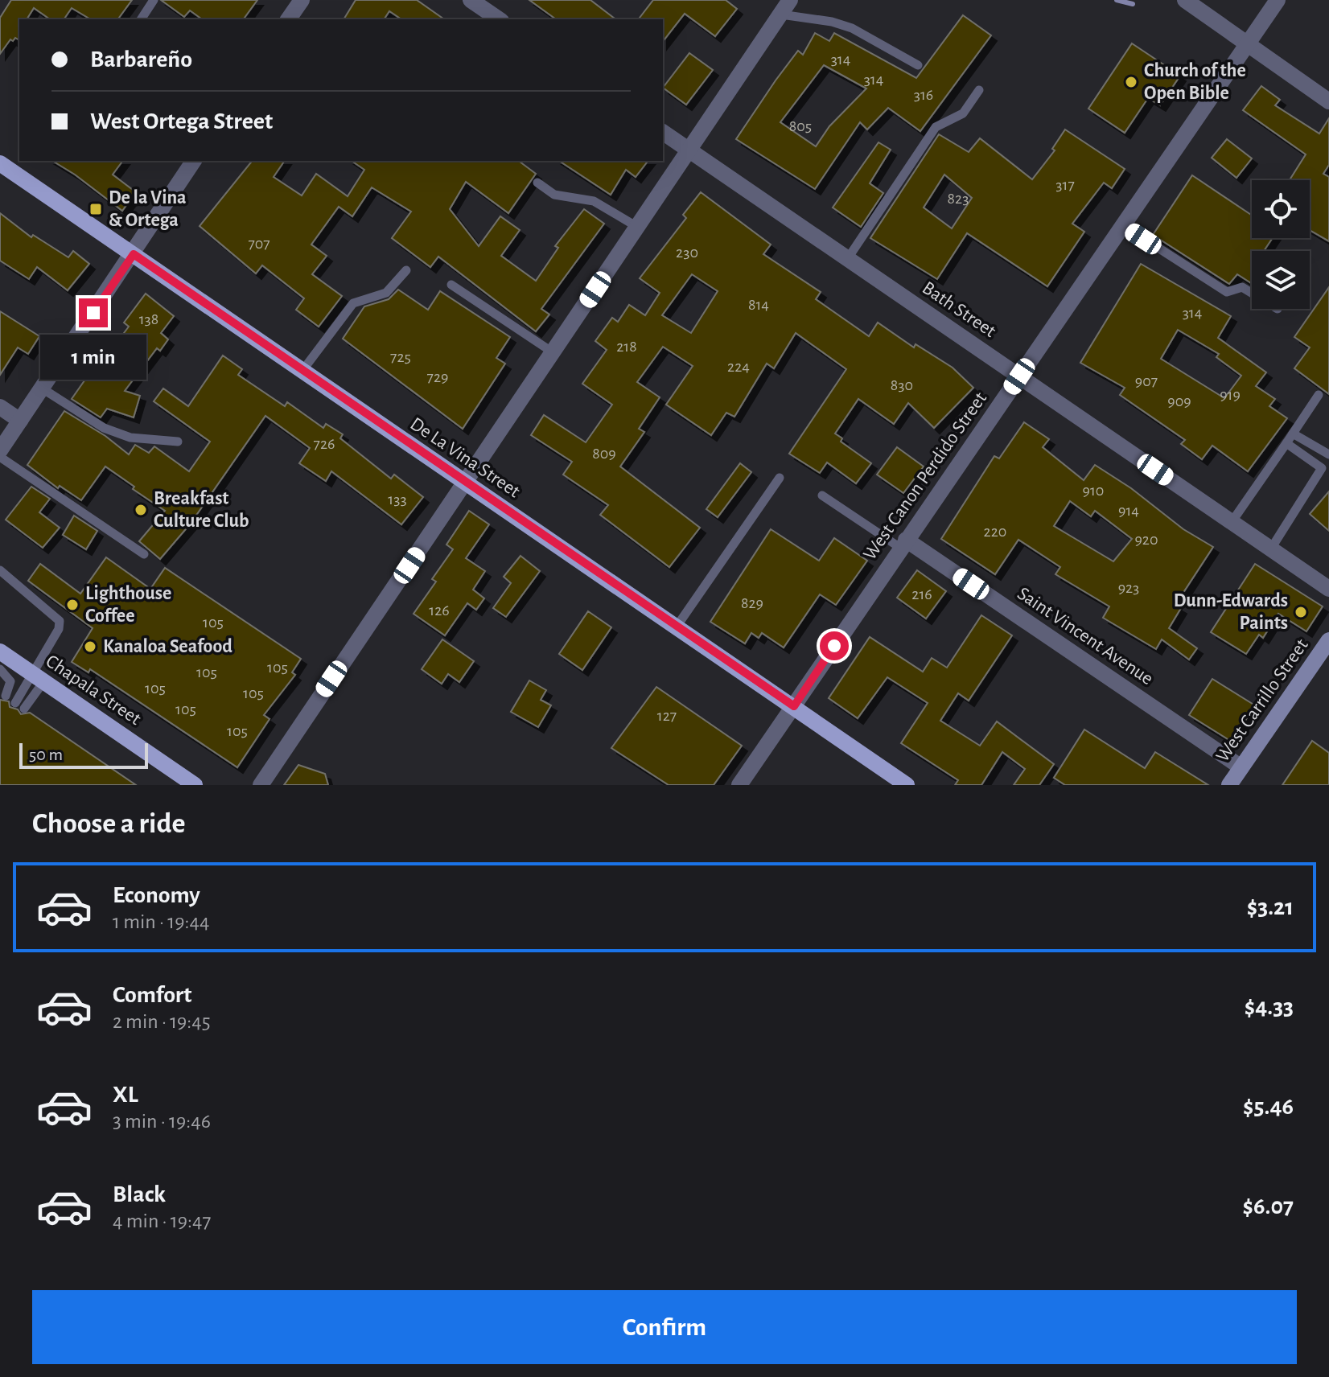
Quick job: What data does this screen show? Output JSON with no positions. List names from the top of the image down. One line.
{"streets":{"main road":["De La Vina Street","Chapala Street","West Carrillo Street"],"street":["Bath Street","West Canon Perdido Street","Saint Vincent Avenue"]},"crossings":[["Bath Street","West Canon Perdido Street"],["De La Vina Street","West Canon Perdido Street"],["West Canon Perdido Street","Saint Vincent Avenue"],["Saint Vincent Avenue","West Carrillo Street"]],"places":{"other":["Church of the Open Bible","Breakfast Culture Club","Lighthouse Coffee","Dunn-Edwards Paints","Kanaloa Seafood"],"transit":["De la Vina & Ortega"]},"house_numbers":["314","314","316","805","317","823","707","230","814","314","138","218","725","224","729","907","830","919","909","726","809","910","133","914","220","920","923","216","829","126","105","105","105","105","105","105","127","105"],"scale_bar":"50 m","page":{"banner":["Barbareño","West Ortega Street"],"bubble":"1 min","scale":"50 m","heading":"Choose a ride","list":[{"name":"Economy","note":"1 min · 19:44","value":"$3.21"},{"name":"Comfort","note":"2 min · 19:45","value":"$4.33"},{"name":"XL","note":"3 min · 19:46","value":"$5.46"},{"name":"Black","note":"4 min · 19:47","value":"$6.07"}],"buttons":"Confirm"}}
